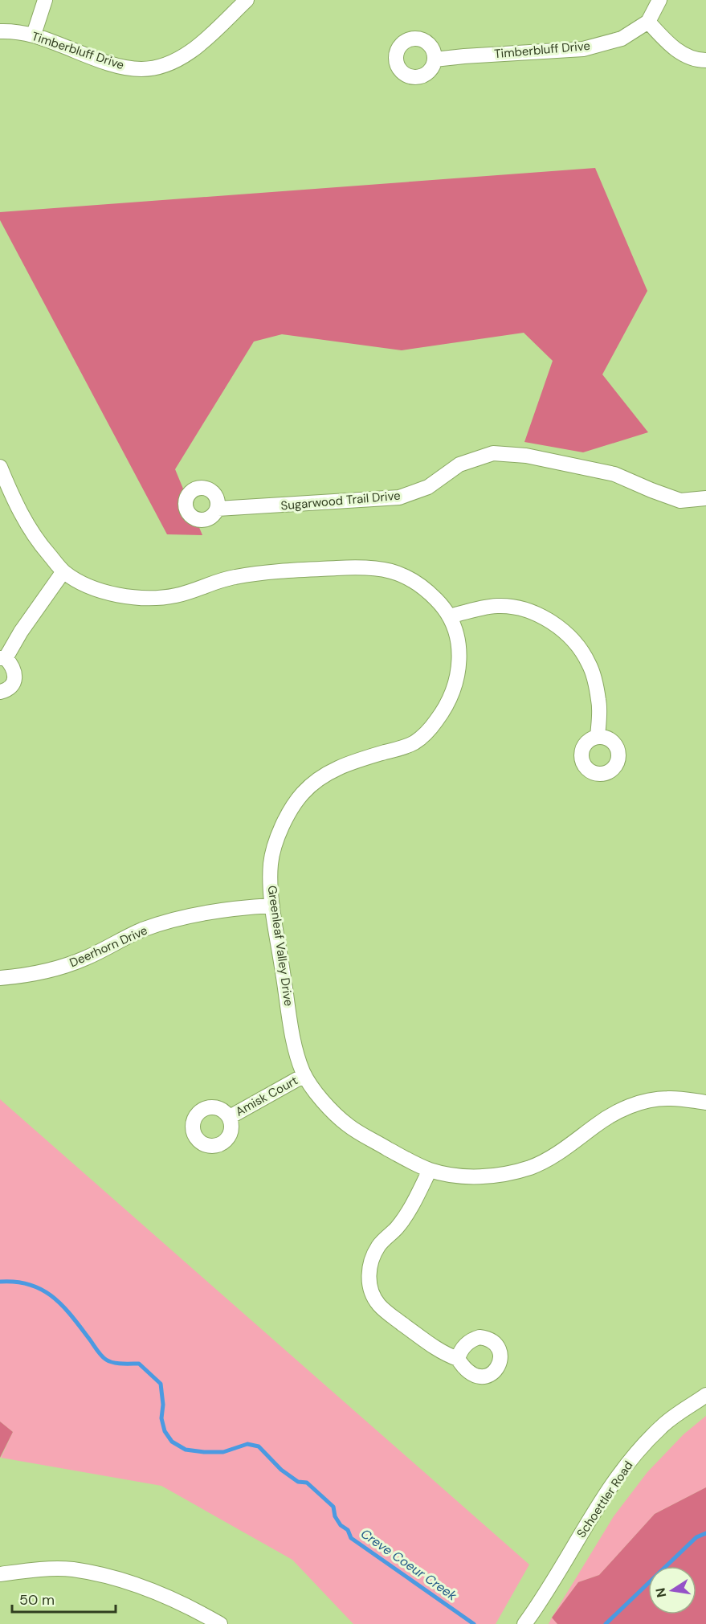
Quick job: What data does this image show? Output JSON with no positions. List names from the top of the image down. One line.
{"streets":{"street":["Timberbluff Drive","Sugarwood Trail Drive","Greenleaf Valley Drive","Deerhorn Drive","Amisk Court","Schoettler Road"]},"crossings":[["Greenleaf Valley Drive","Deerhorn Drive"],["Greenleaf Valley Drive","Amisk Court"]],"water":["Creve Coeur Creek"],"scale_bar":"50 m","north":"left"}
